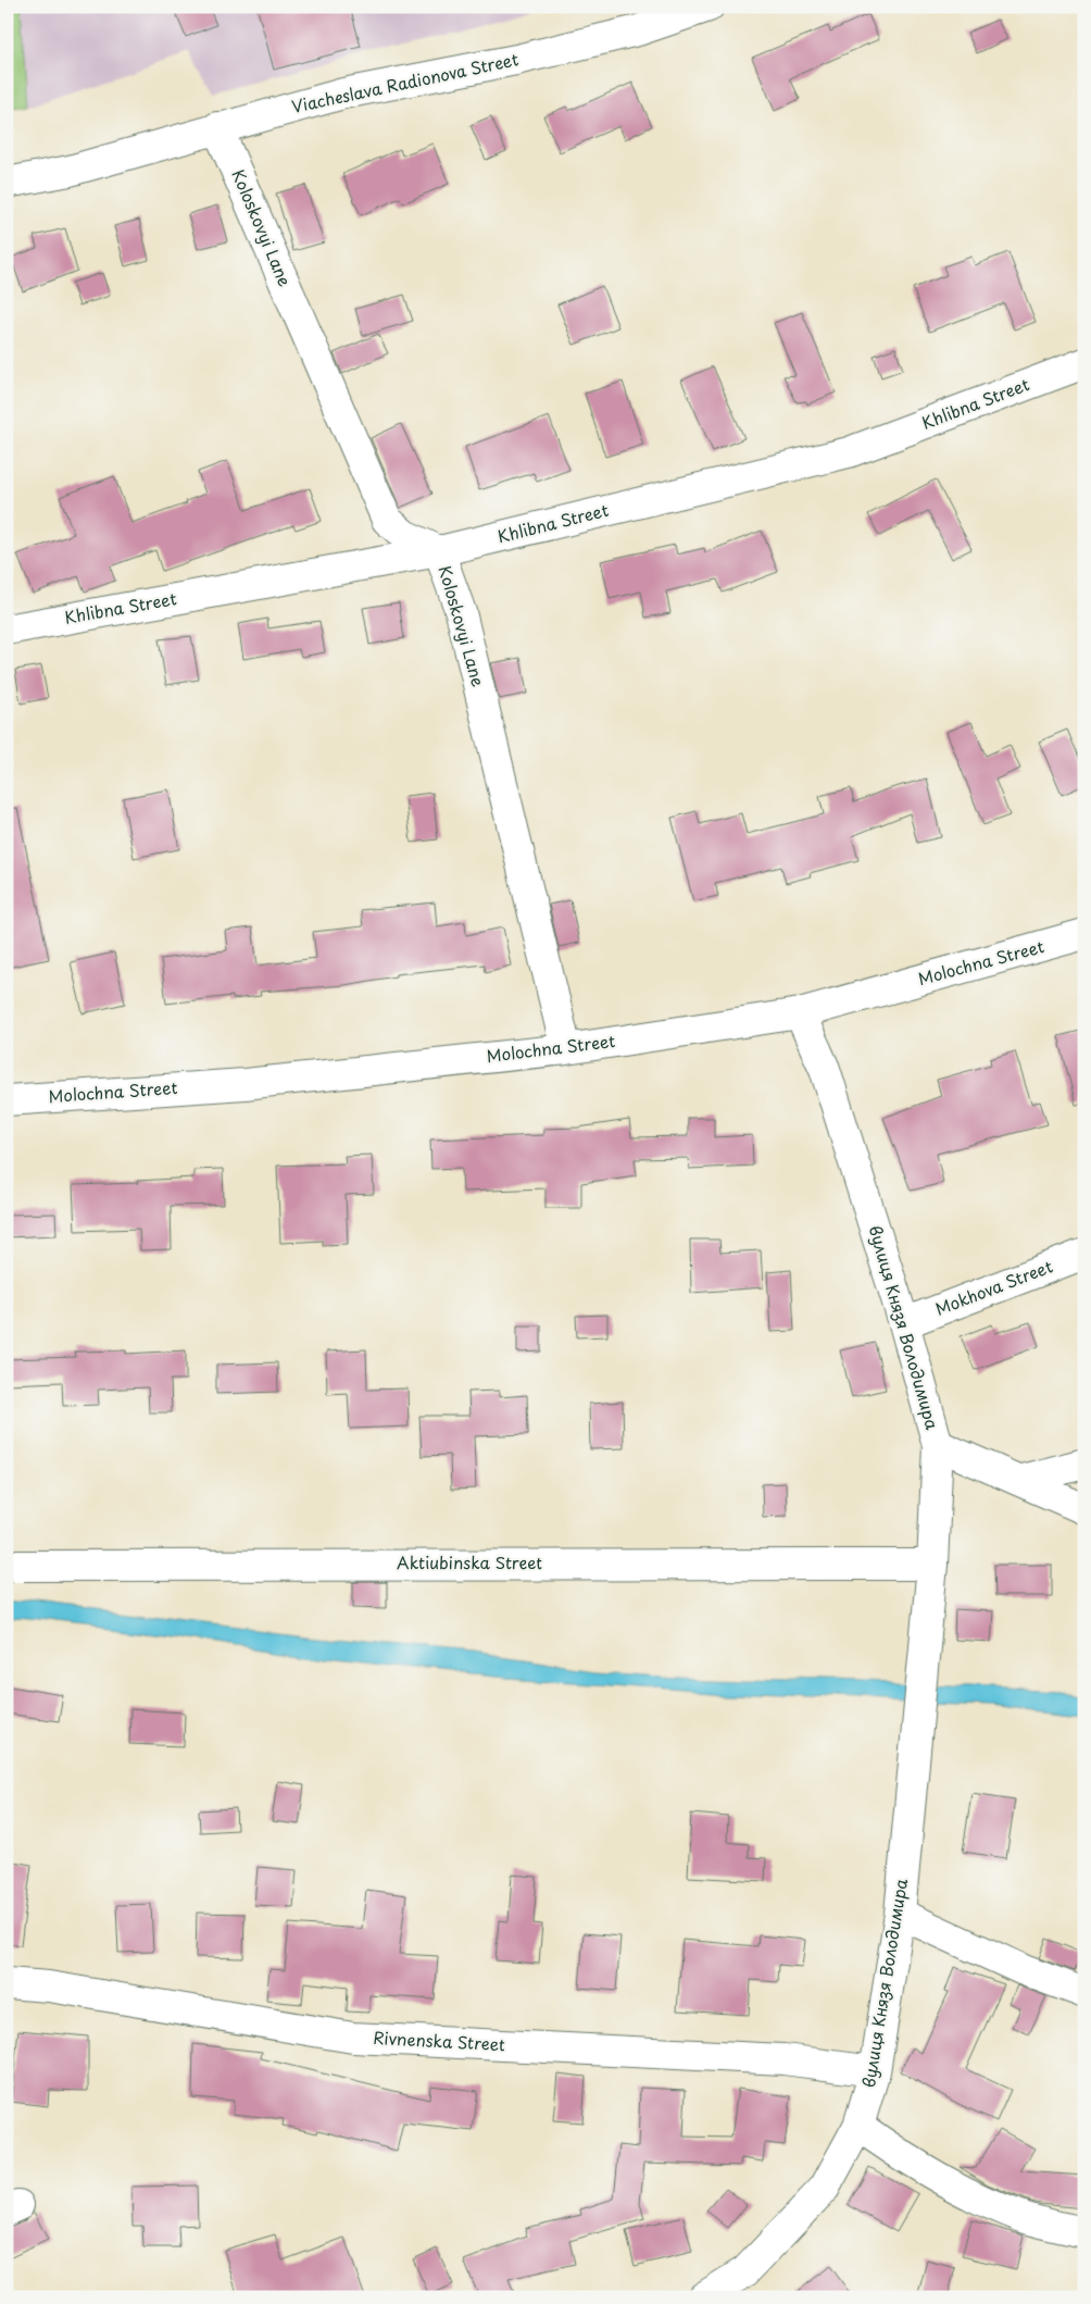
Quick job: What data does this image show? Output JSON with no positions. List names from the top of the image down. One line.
{"streets":{"street":["Viacheslava Radionova Street","Koloskovyi Lane","Khlibna Street","Molochna Street","Mokhova Street","вулиця Князя Володимира","Aktiubinska Street","Rivnenska Street"]},"crossings":[["Viacheslava Radionova Street","Koloskovyi Lane"],["Koloskovyi Lane","Khlibna Street"],["Koloskovyi Lane","Molochna Street"],["Molochna Street","вулиця Князя Володимира"],["Mokhova Street","вулиця Князя Володимира"],["вулиця Князя Володимира","Aktiubinska Street"],["вулиця Князя Володимира","Rivnenska Street"]]}
